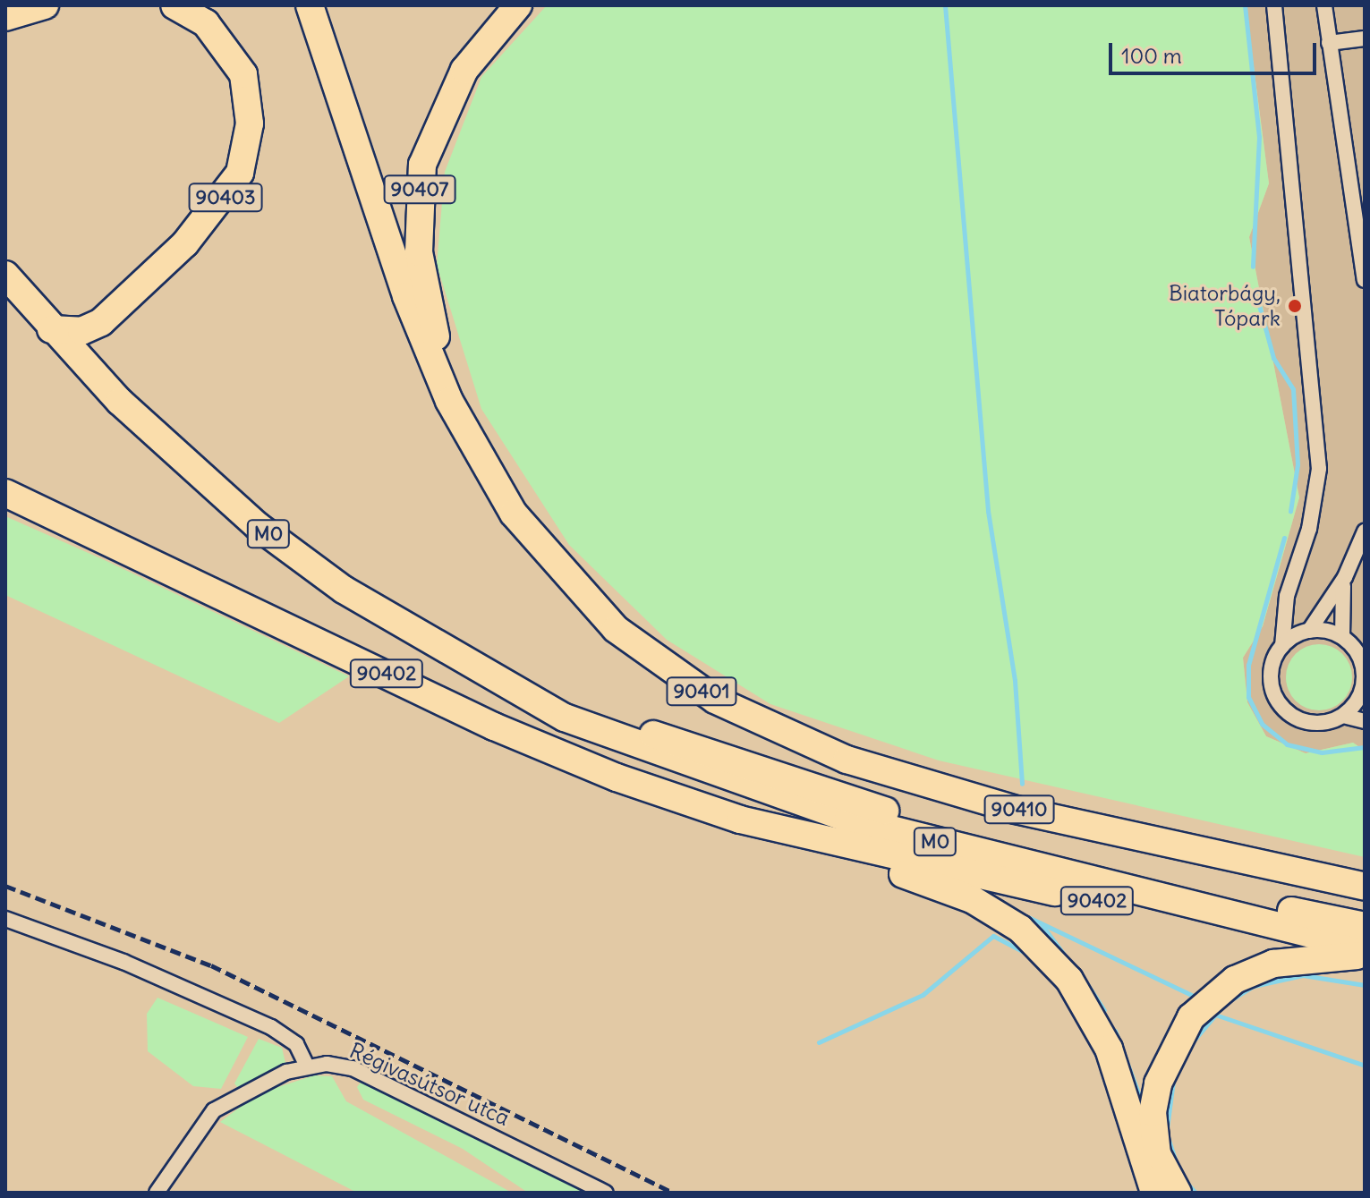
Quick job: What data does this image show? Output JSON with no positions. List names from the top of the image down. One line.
{"streets":{"highway":["90407","90403","M0","90402","90401","90410"],"street":["Régivasútsor utca"]},"crossings":[["90407","90401"],["90403","M0"],["M0","90402"],["90401","90410"]],"places":["Biatorbágy, Tópark"],"scale_bar":"100 m"}
